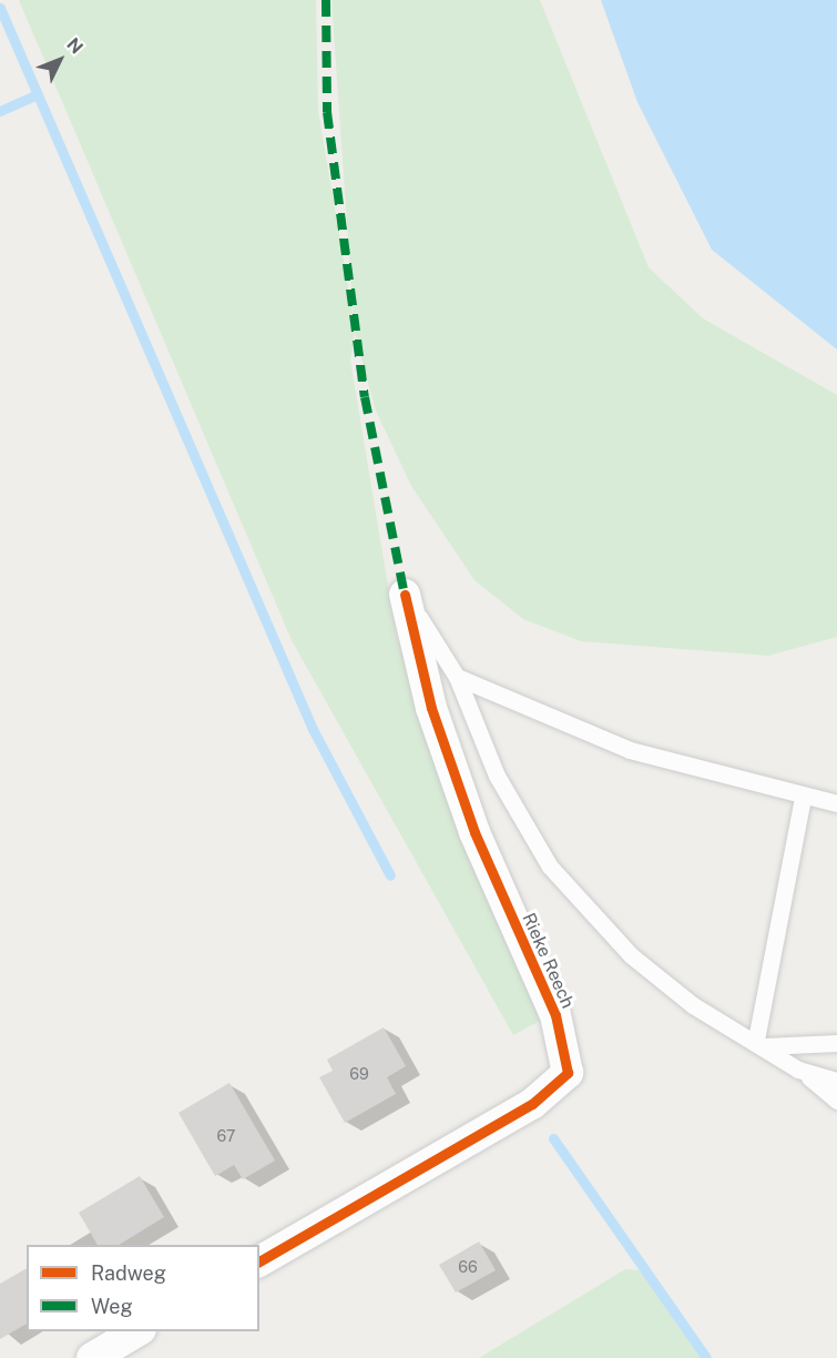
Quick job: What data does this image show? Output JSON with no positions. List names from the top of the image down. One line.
{"streets":{"street":["Rieke Reech"]},"house_numbers":["69","67","66"],"legend":["Radweg","Weg"],"north":"top right"}
